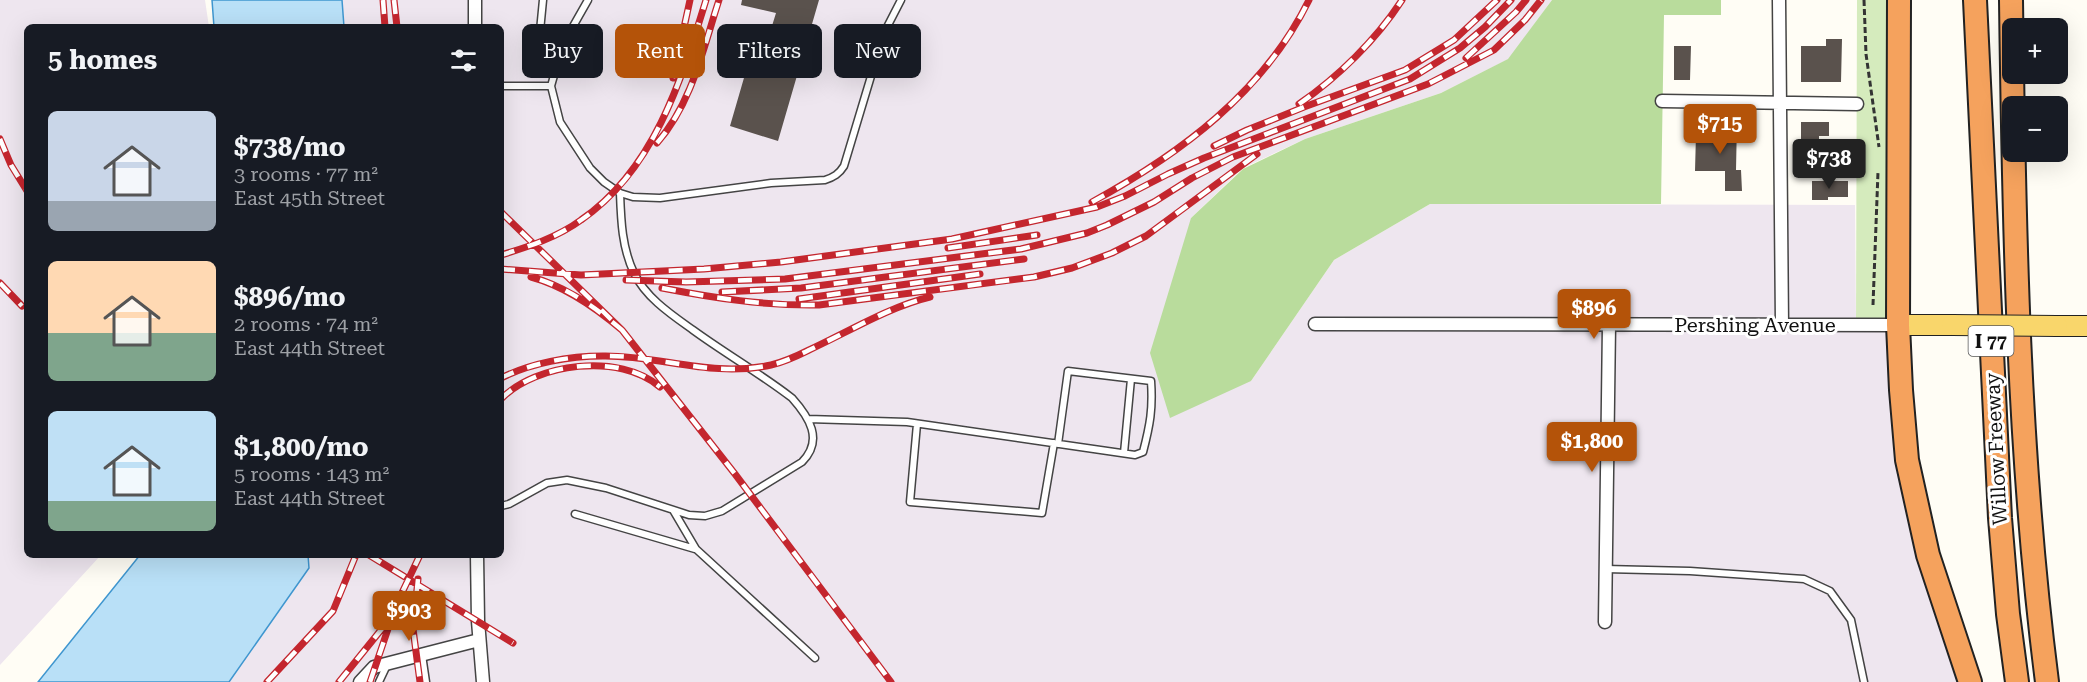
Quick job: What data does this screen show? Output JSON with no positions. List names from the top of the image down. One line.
{"streets":{"highway":["I 77","Willow Freeway"],"main road":["Pershing Avenue"]},"page":{"map_buttons":["+","−"],"chip":["Buy","Rent","Filters","New"],"heading":"5 homes","list":[{"name":"$738/mo","note":"3 rooms · 77 m² · East 45th Street"},{"name":"$896/mo","note":"2 rooms · 74 m² · East 44th Street"},{"name":"$1,800/mo","note":"5 rooms · 143 m² · East 44th Street"}],"price":["$715","$738","$896","$1,800","$903"]}}
